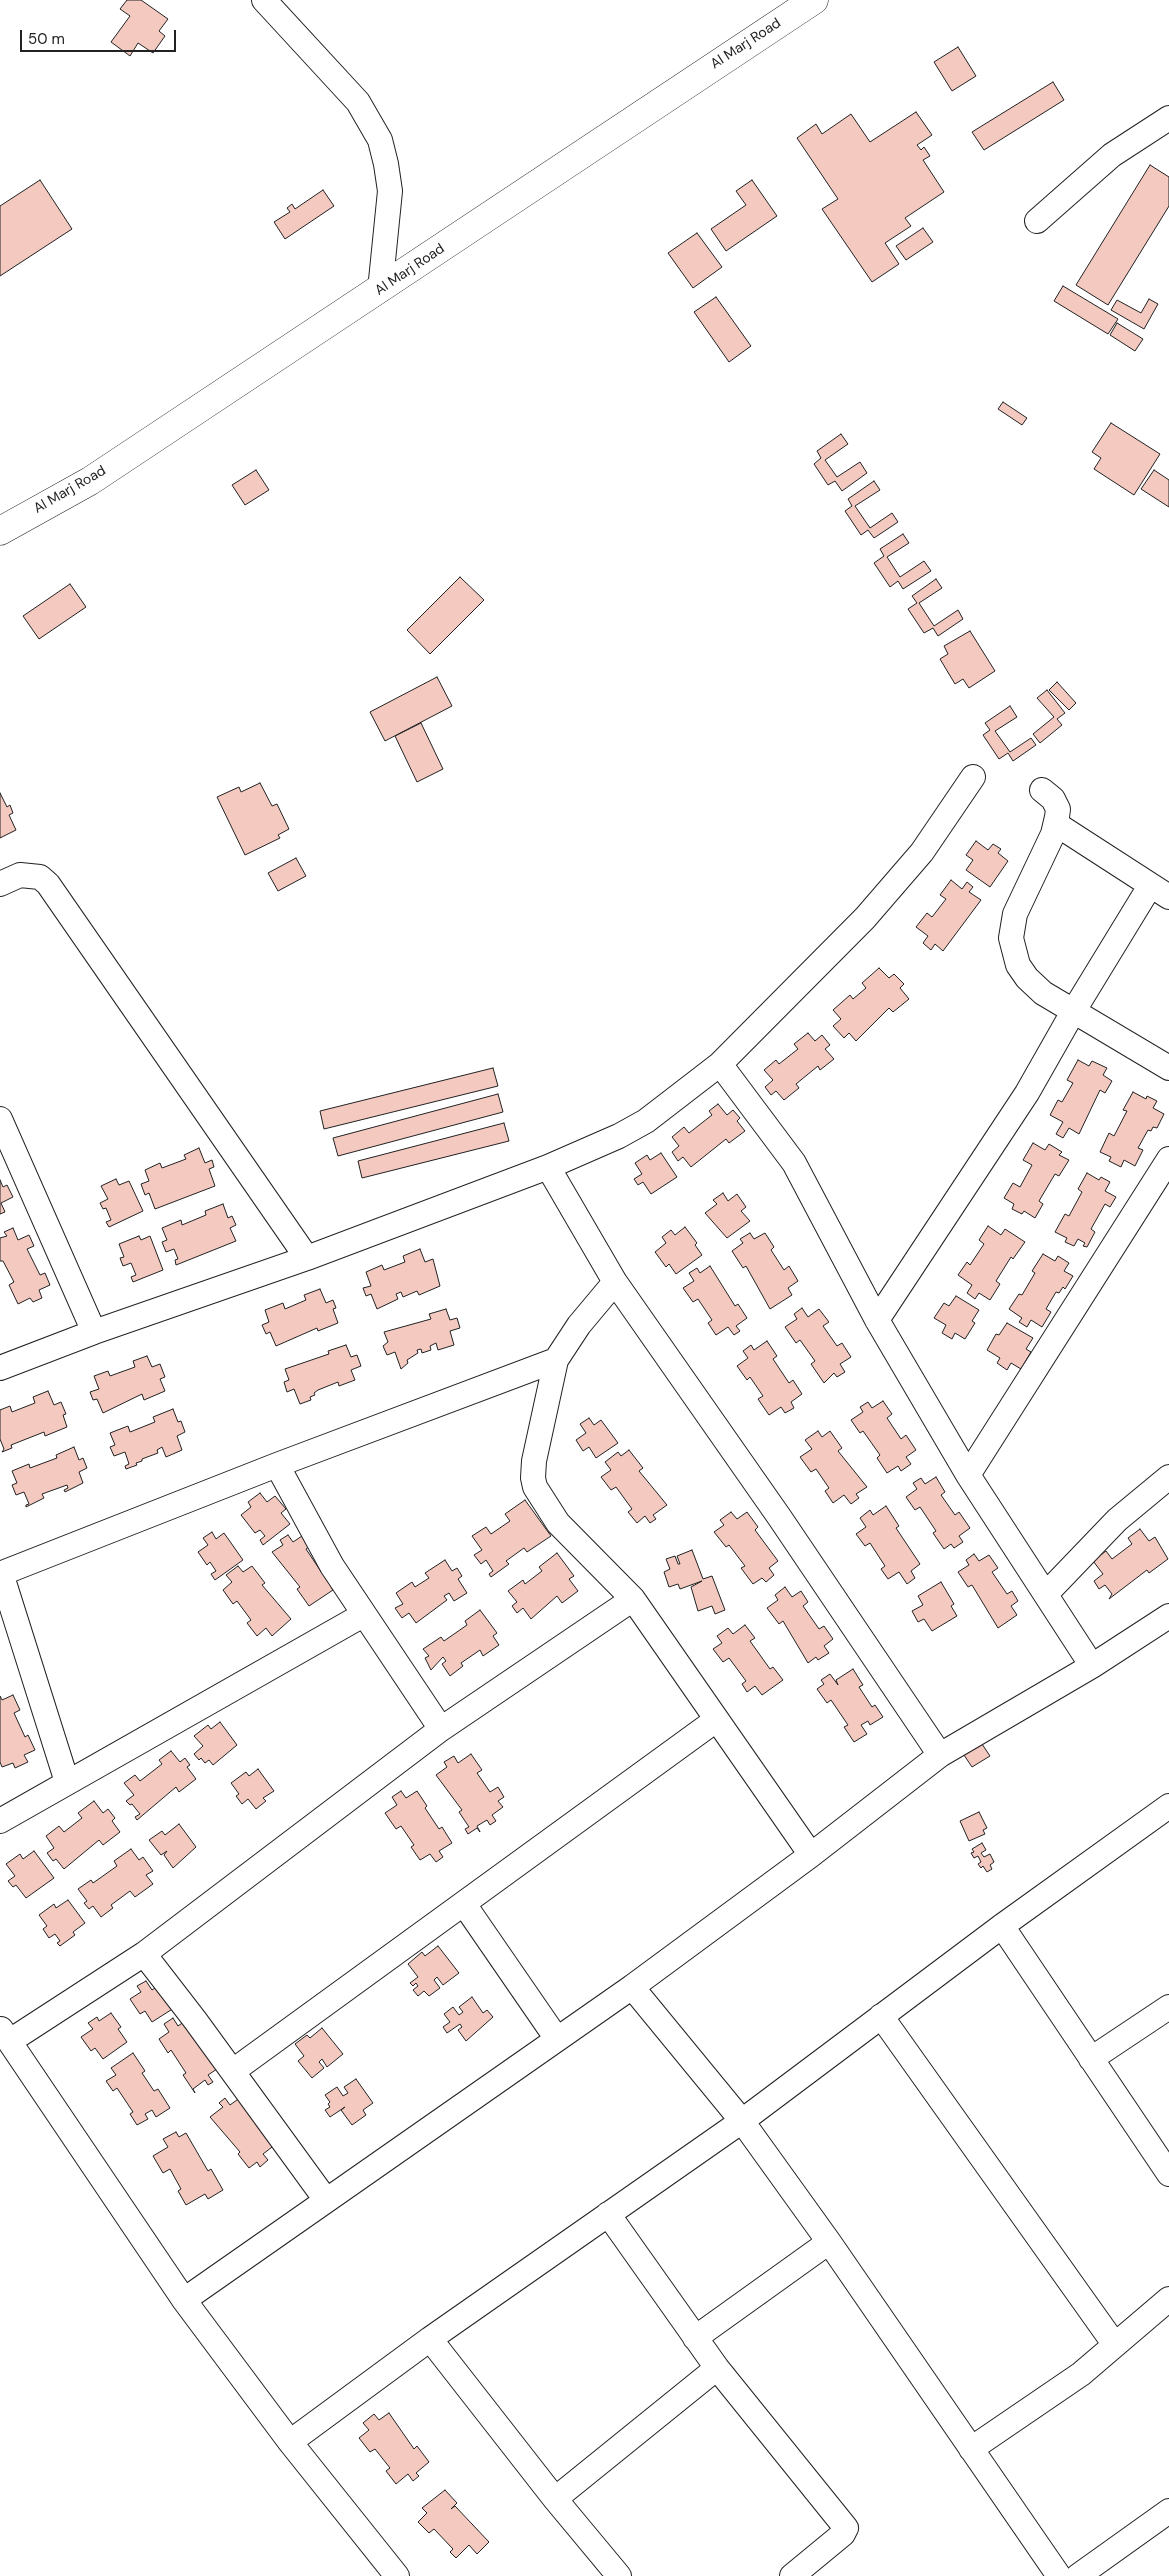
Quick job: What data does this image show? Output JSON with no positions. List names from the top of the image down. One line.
{"streets":{"highway":["Al Marj Road"]},"scale_bar":"50 m"}
